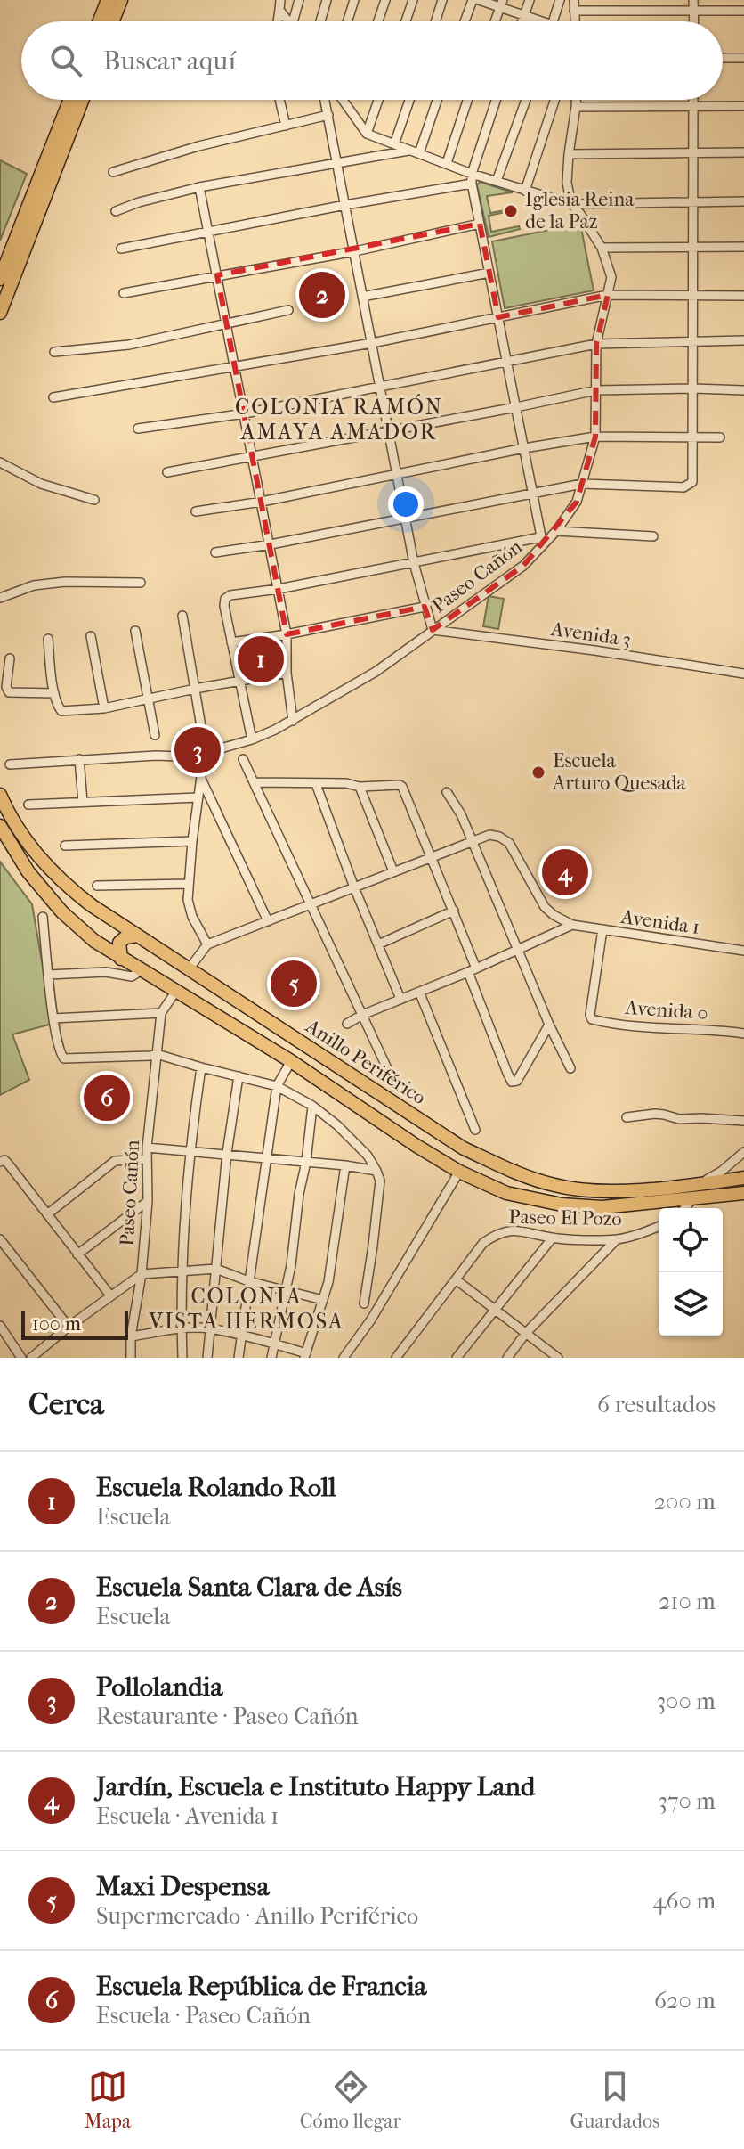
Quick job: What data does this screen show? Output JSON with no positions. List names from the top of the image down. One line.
{"streets":{"highway":["Anillo Periférico"],"street":["Paseo Cañón","Avenida 3","Avenida 1","Avenida 0","Paseo El Pozo"]},"crossings":[["Paseo Cañón","Avenida 3"],["Paseo Cañón","Anillo Periférico"],["Avenida 1","Avenida 0"]],"districts":["COLONIA RAMÓN AMAYA AMADOR","COLONIA VISTA HERMOSA"],"places":["Iglesia Reina de la Paz","Escuela Arturo Quesada"],"scale_bar":"100 m","page":{"search":"Buscar aquí","pins":["2","1","3","4","5","6"],"scale":"100 m","heading":["Cerca","6 resultados"],"list":[{"mark":"1","name":"Escuela Rolando Roll","note":"Escuela","value":"200 m"},{"mark":"2","name":"Escuela Santa Clara de Asís","note":"Escuela","value":"210 m"},{"mark":"3","name":"Pollolandia","note":"Restaurante · Paseo Cañón","value":"300 m"},{"mark":"4","name":"Jardín, Escuela e Instituto Happy Land","note":"Escuela · Avenida 1","value":"370 m"},{"mark":"5","name":"Maxi Despensa","note":"Supermercado · Anillo Periférico","value":"460 m"},{"mark":"6","name":"Escuela República de Francia","note":"Escuela · Paseo Cañón","value":"620 m"}],"nav":["Mapa","Cómo llegar","Guardados"]}}
